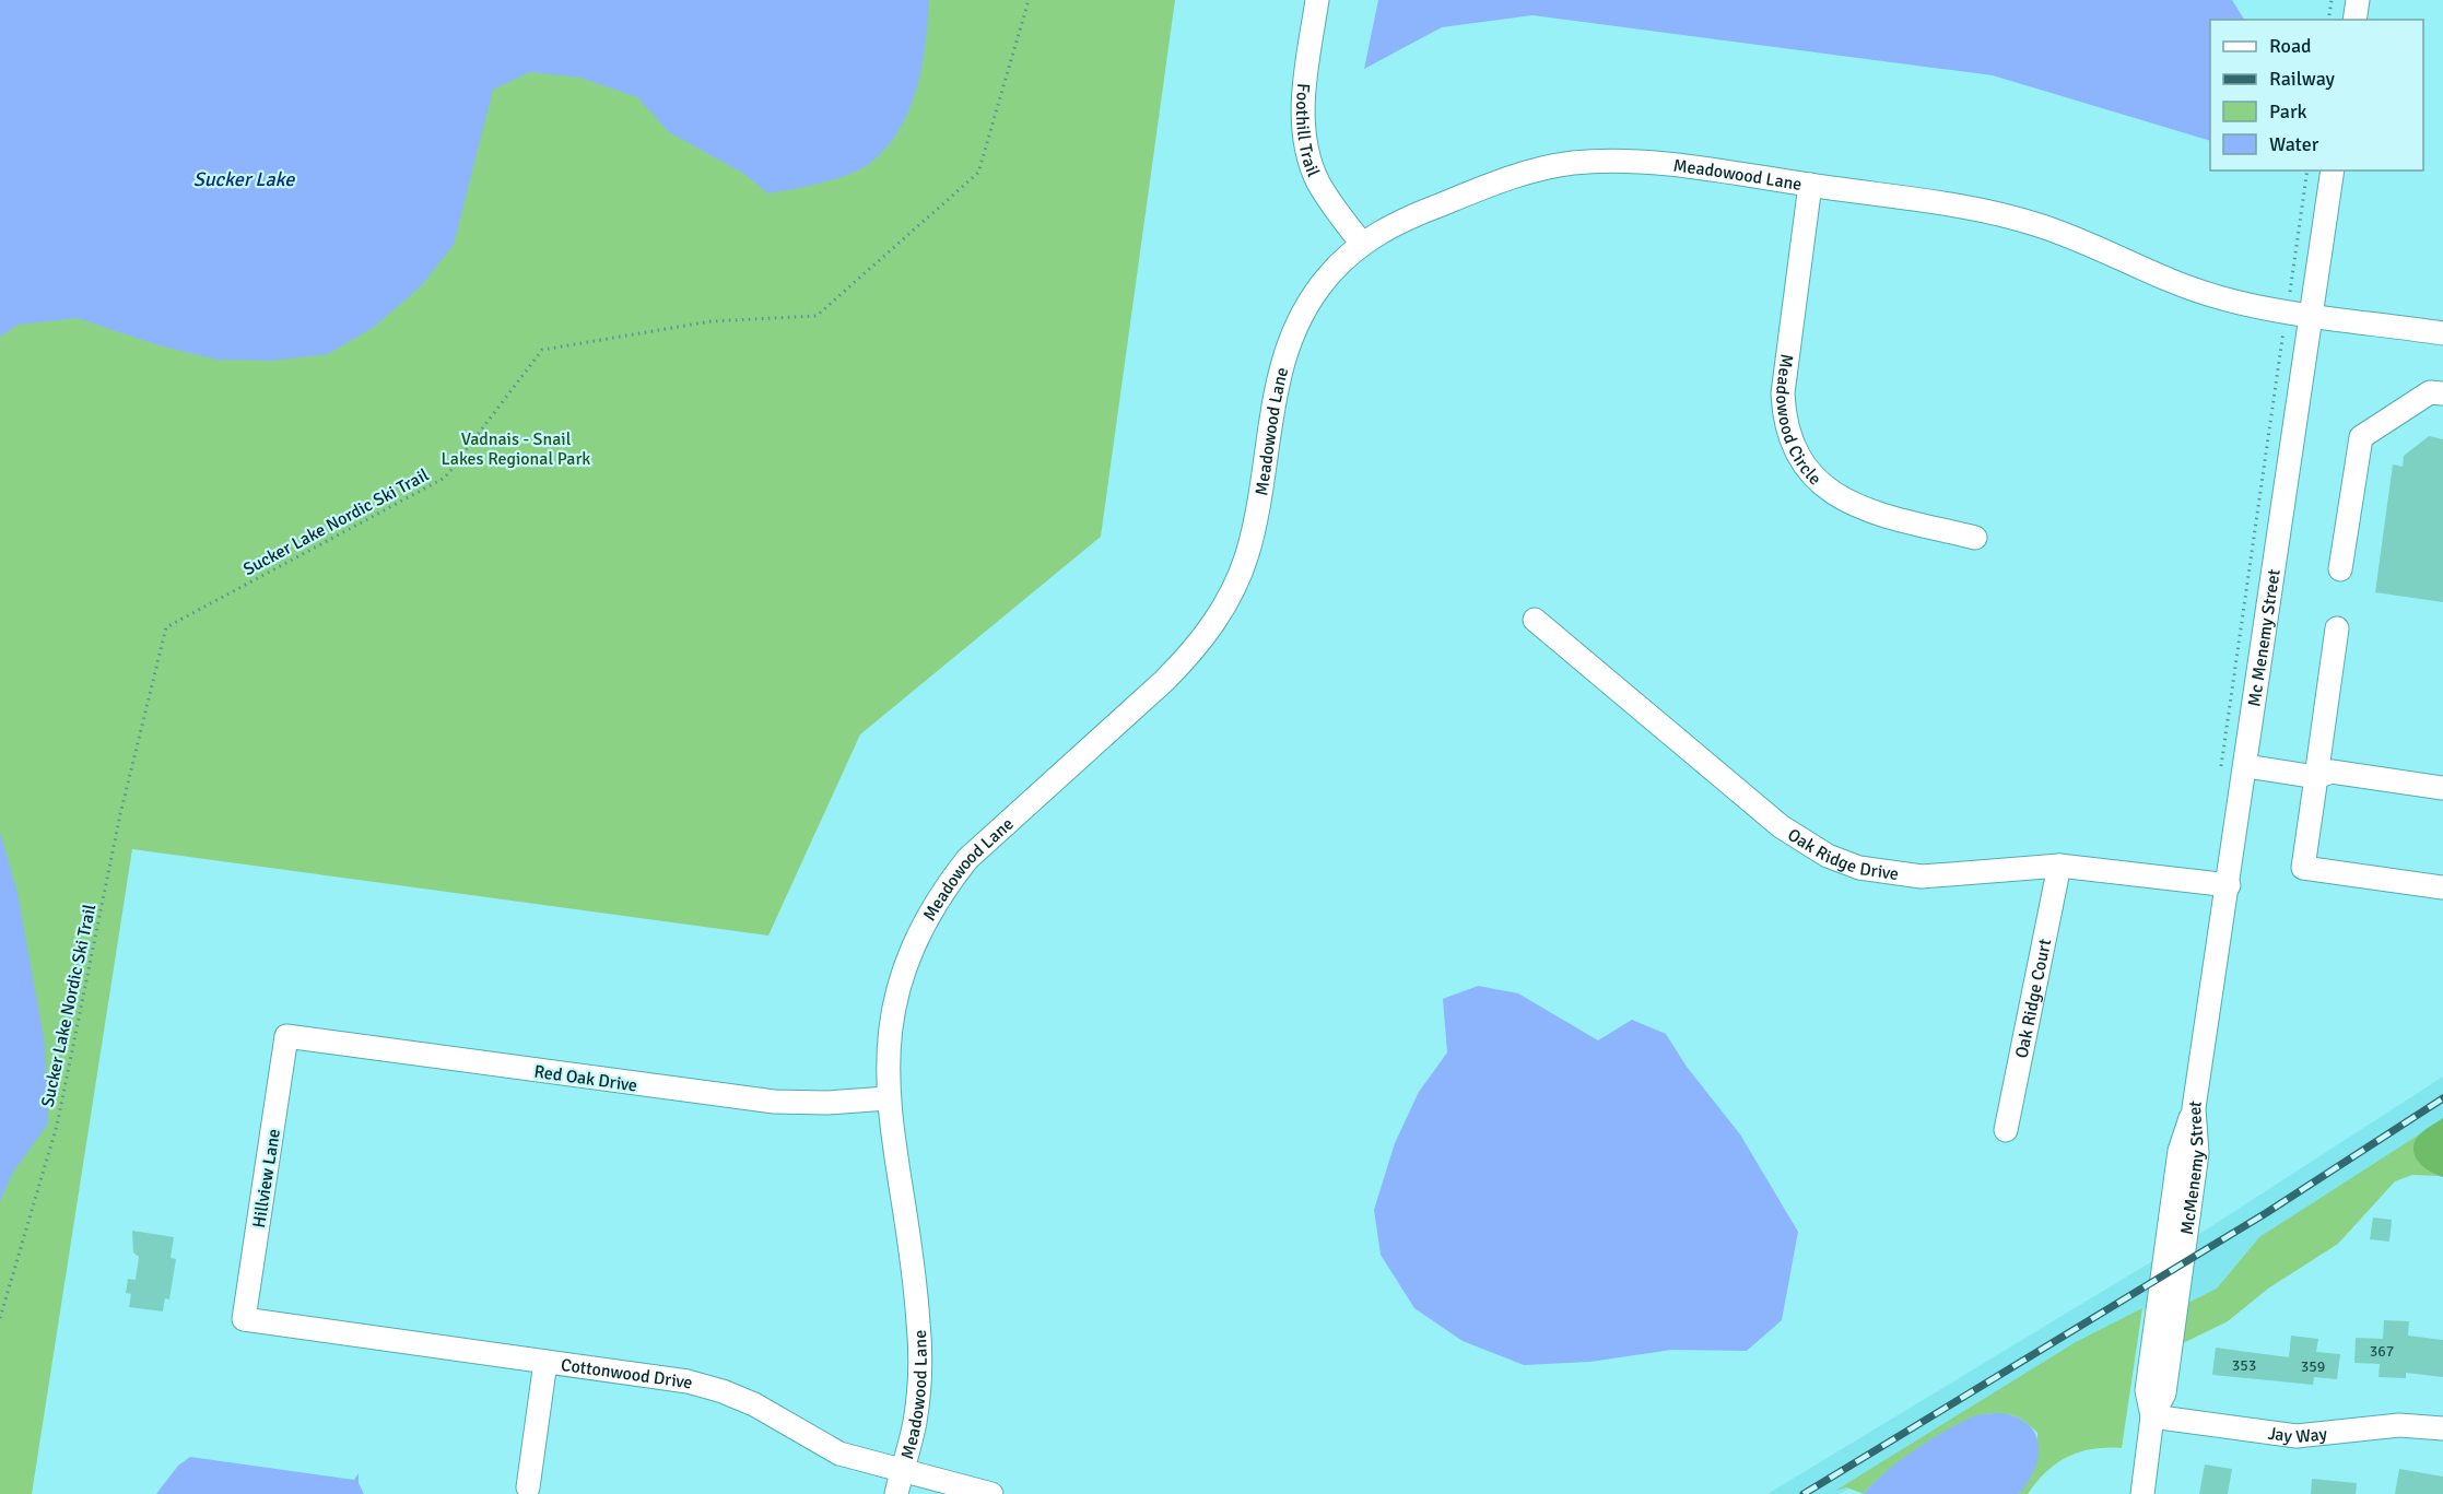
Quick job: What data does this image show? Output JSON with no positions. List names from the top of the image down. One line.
{"streets":{"street":["Foothill Trail","Meadowood Lane","Meadowood Circle","Mc Menemy Street","Oak Ridge Drive","Oak Ridge Court","Red Oak Drive","Hillview Lane","McMenemy Street","Cottonwood Drive","Jay Way"],"path":["Sucker Lake Nordic Ski Trail"]},"crossings":[["Foothill Trail","Meadowood Lane"],["Meadowood Lane","Meadowood Circle"],["Meadowood Lane","Mc Menemy Street"],["Meadowood Lane","Red Oak Drive"],["Meadowood Lane","Cottonwood Drive"],["Mc Menemy Street","Oak Ridge Drive"],["Mc Menemy Street","McMenemy Street"],["Oak Ridge Drive","Oak Ridge Court"],["Red Oak Drive","Hillview Lane"],["Hillview Lane","Cottonwood Drive"],["McMenemy Street","Jay Way"]],"water":["Sucker Lake"],"parks":["Vadnais - Snail Lakes Regional Park"],"house_numbers":["367","353","359"],"legend":["Road","Railway","Park","Water"]}
